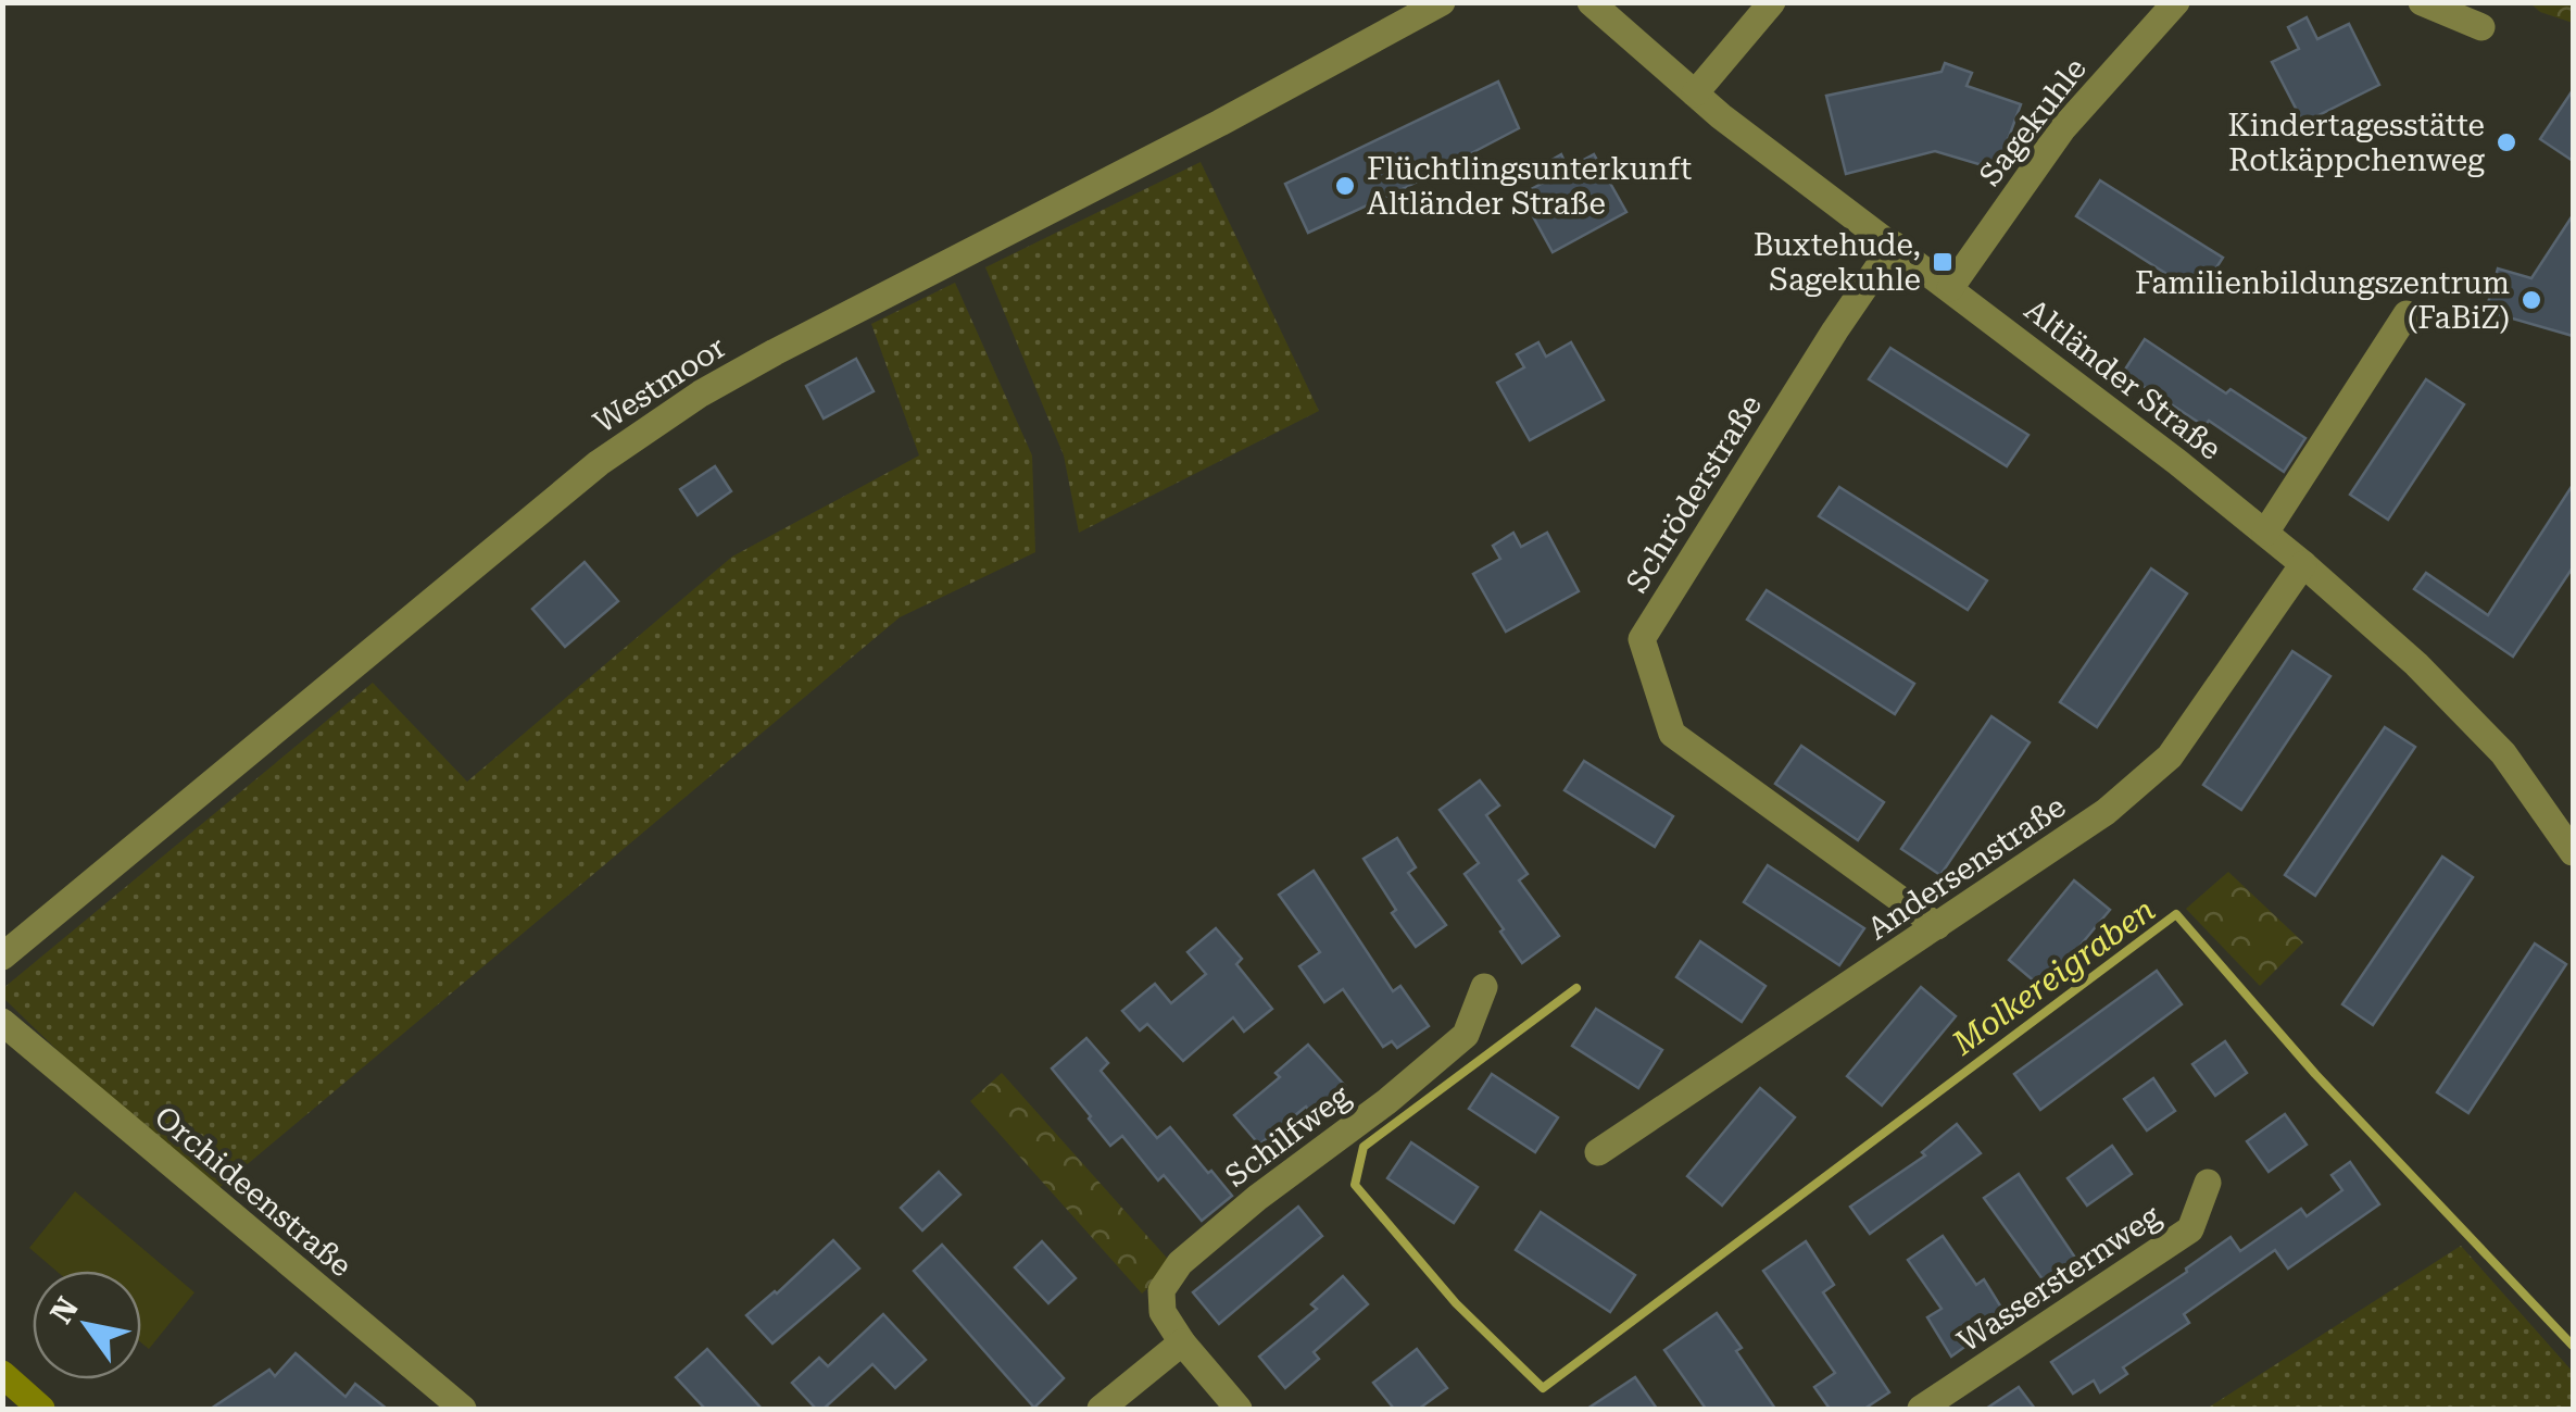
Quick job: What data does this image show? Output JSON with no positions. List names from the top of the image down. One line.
{"streets":{"street":["Sagekuhle","Altländer Straße","Westmoor","Schröderstraße","Andersenstraße","Schilfweg","Orchideenstraße","Wassersternweg"]},"crossings":[["Sagekuhle","Altländer Straße"],["Altländer Straße","Schröderstraße"],["Altländer Straße","Andersenstraße"],["Schröderstraße","Andersenstraße"]],"water":["Molkereigraben"],"places":{"other":["Kindertagesstätte Rotkäppchenweg","Flüchtlingsunterkunft Altländer Straße","Familienbildungszentrum (FaBiZ)"],"transit":["Buxtehude, Sagekuhle"]},"north":"top left"}
